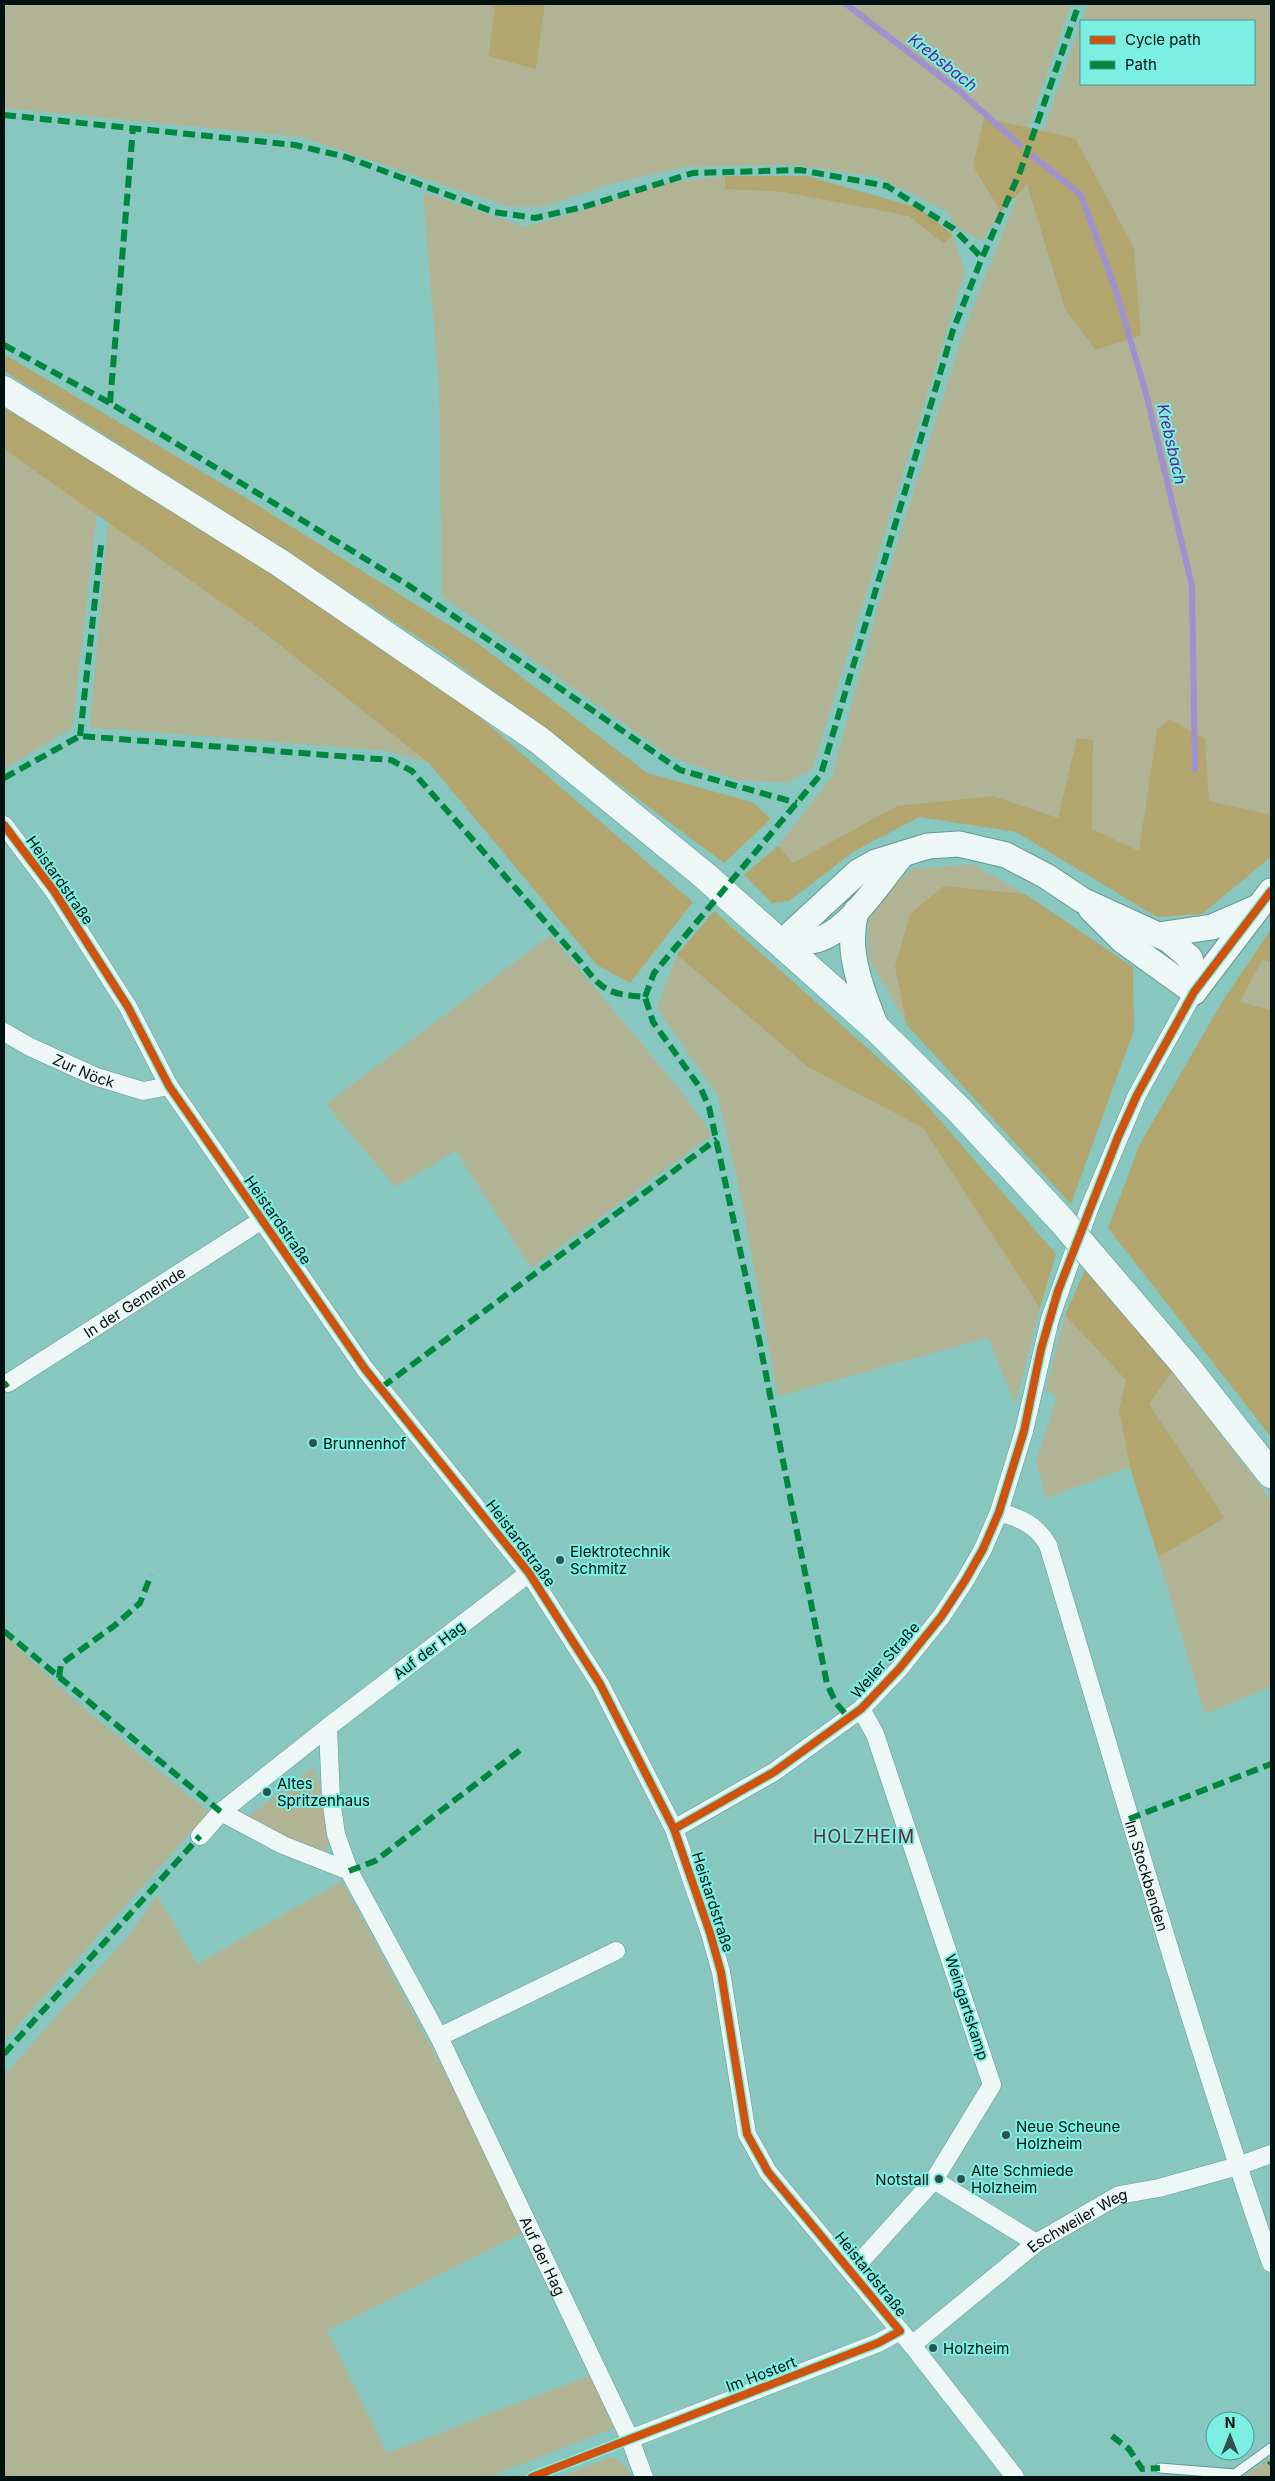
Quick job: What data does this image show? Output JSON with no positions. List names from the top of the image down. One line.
{"streets":{"street":["Heistardstraße","Zur Nöck","In der Gemeinde","Auf der Hag","Weiler Straße","Im Stockbenden","Weingartskamp","Eschweiler Weg","Im Hostert"]},"crossings":[["Heistardstraße","Zur Nöck"],["Heistardstraße","In der Gemeinde"],["Heistardstraße","Auf der Hag"],["Heistardstraße","Weiler Straße"],["Heistardstraße","Weingartskamp"],["Heistardstraße","Eschweiler Weg"],["Heistardstraße","Im Hostert"],["Auf der Hag","Im Hostert"],["Weiler Straße","Im Stockbenden"],["Weiler Straße","Weingartskamp"],["Im Stockbenden","Eschweiler Weg"]],"districts":["HOLZHEIM"],"water":["Krebsbach"],"places":["Brunnenhof","Elektrotechnik Schmitz","Altes Spritzenhaus","Neue Scheune Holzheim","Notstall","Alte Schmiede Holzheim","Holzheim"],"legend":["Cycle path","Path"],"north":"top"}
